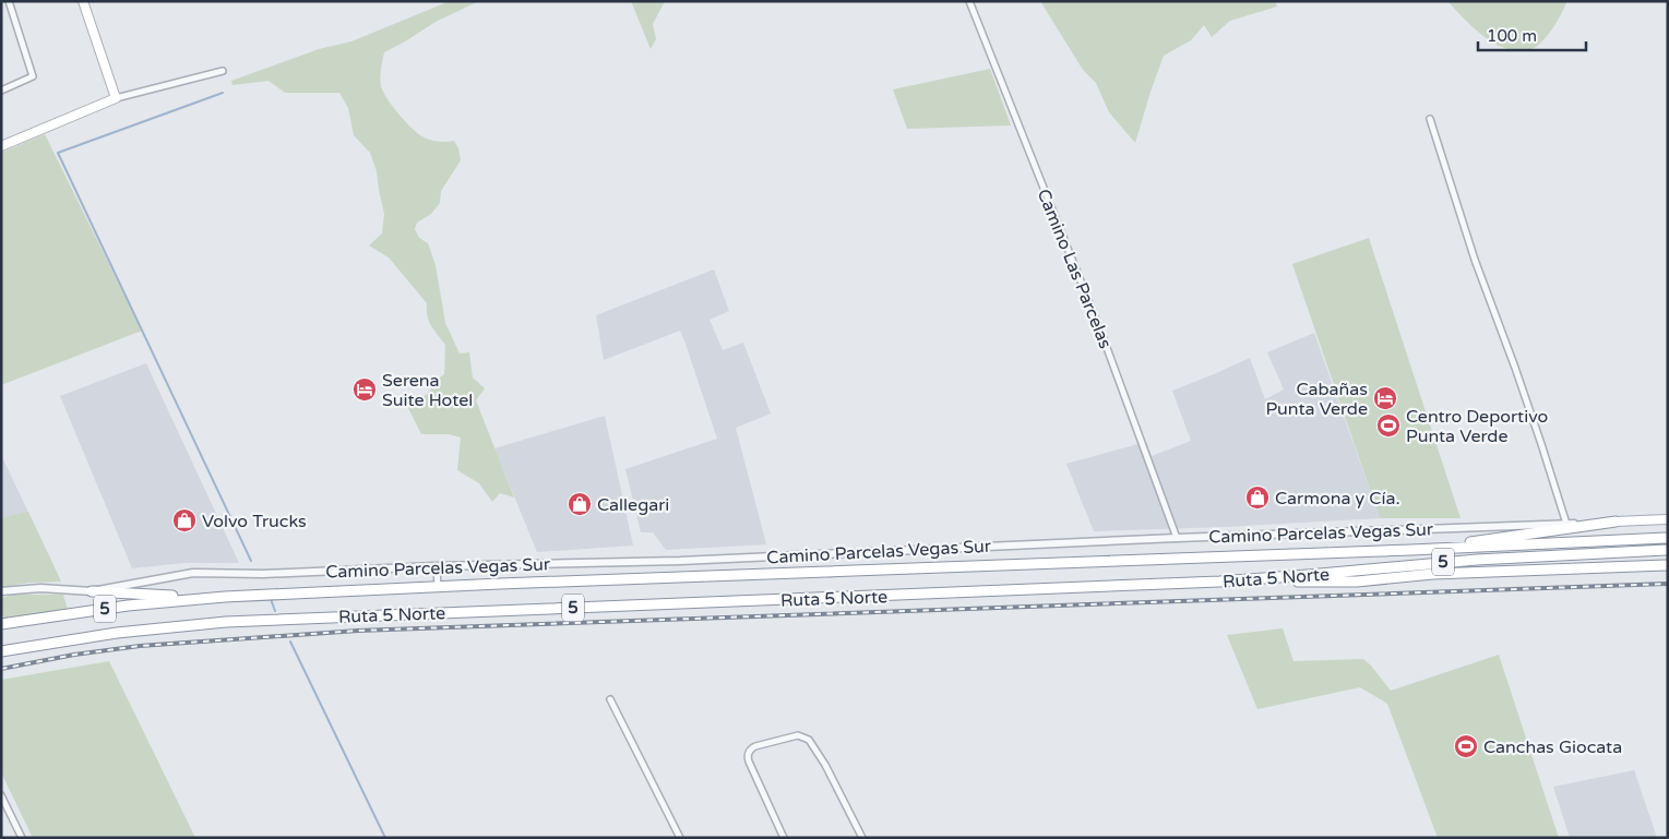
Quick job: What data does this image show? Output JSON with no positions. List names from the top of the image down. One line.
{"streets":{"highway":["5","Ruta 5 Norte"],"main road":["Camino Parcelas Vegas Sur"],"street":["Camino Las Parcelas"]},"crossings":[["Camino Las Parcelas","Camino Parcelas Vegas Sur"]],"places":{"hotel":["Serena Suite Hotel","Cabañas Punta Verde"],"sports":["Centro Deportivo Punta Verde","Canchas Giocata"],"shop":["Carmona y Cía.","Callegari","Volvo Trucks"]},"scale_bar":"100 m"}
